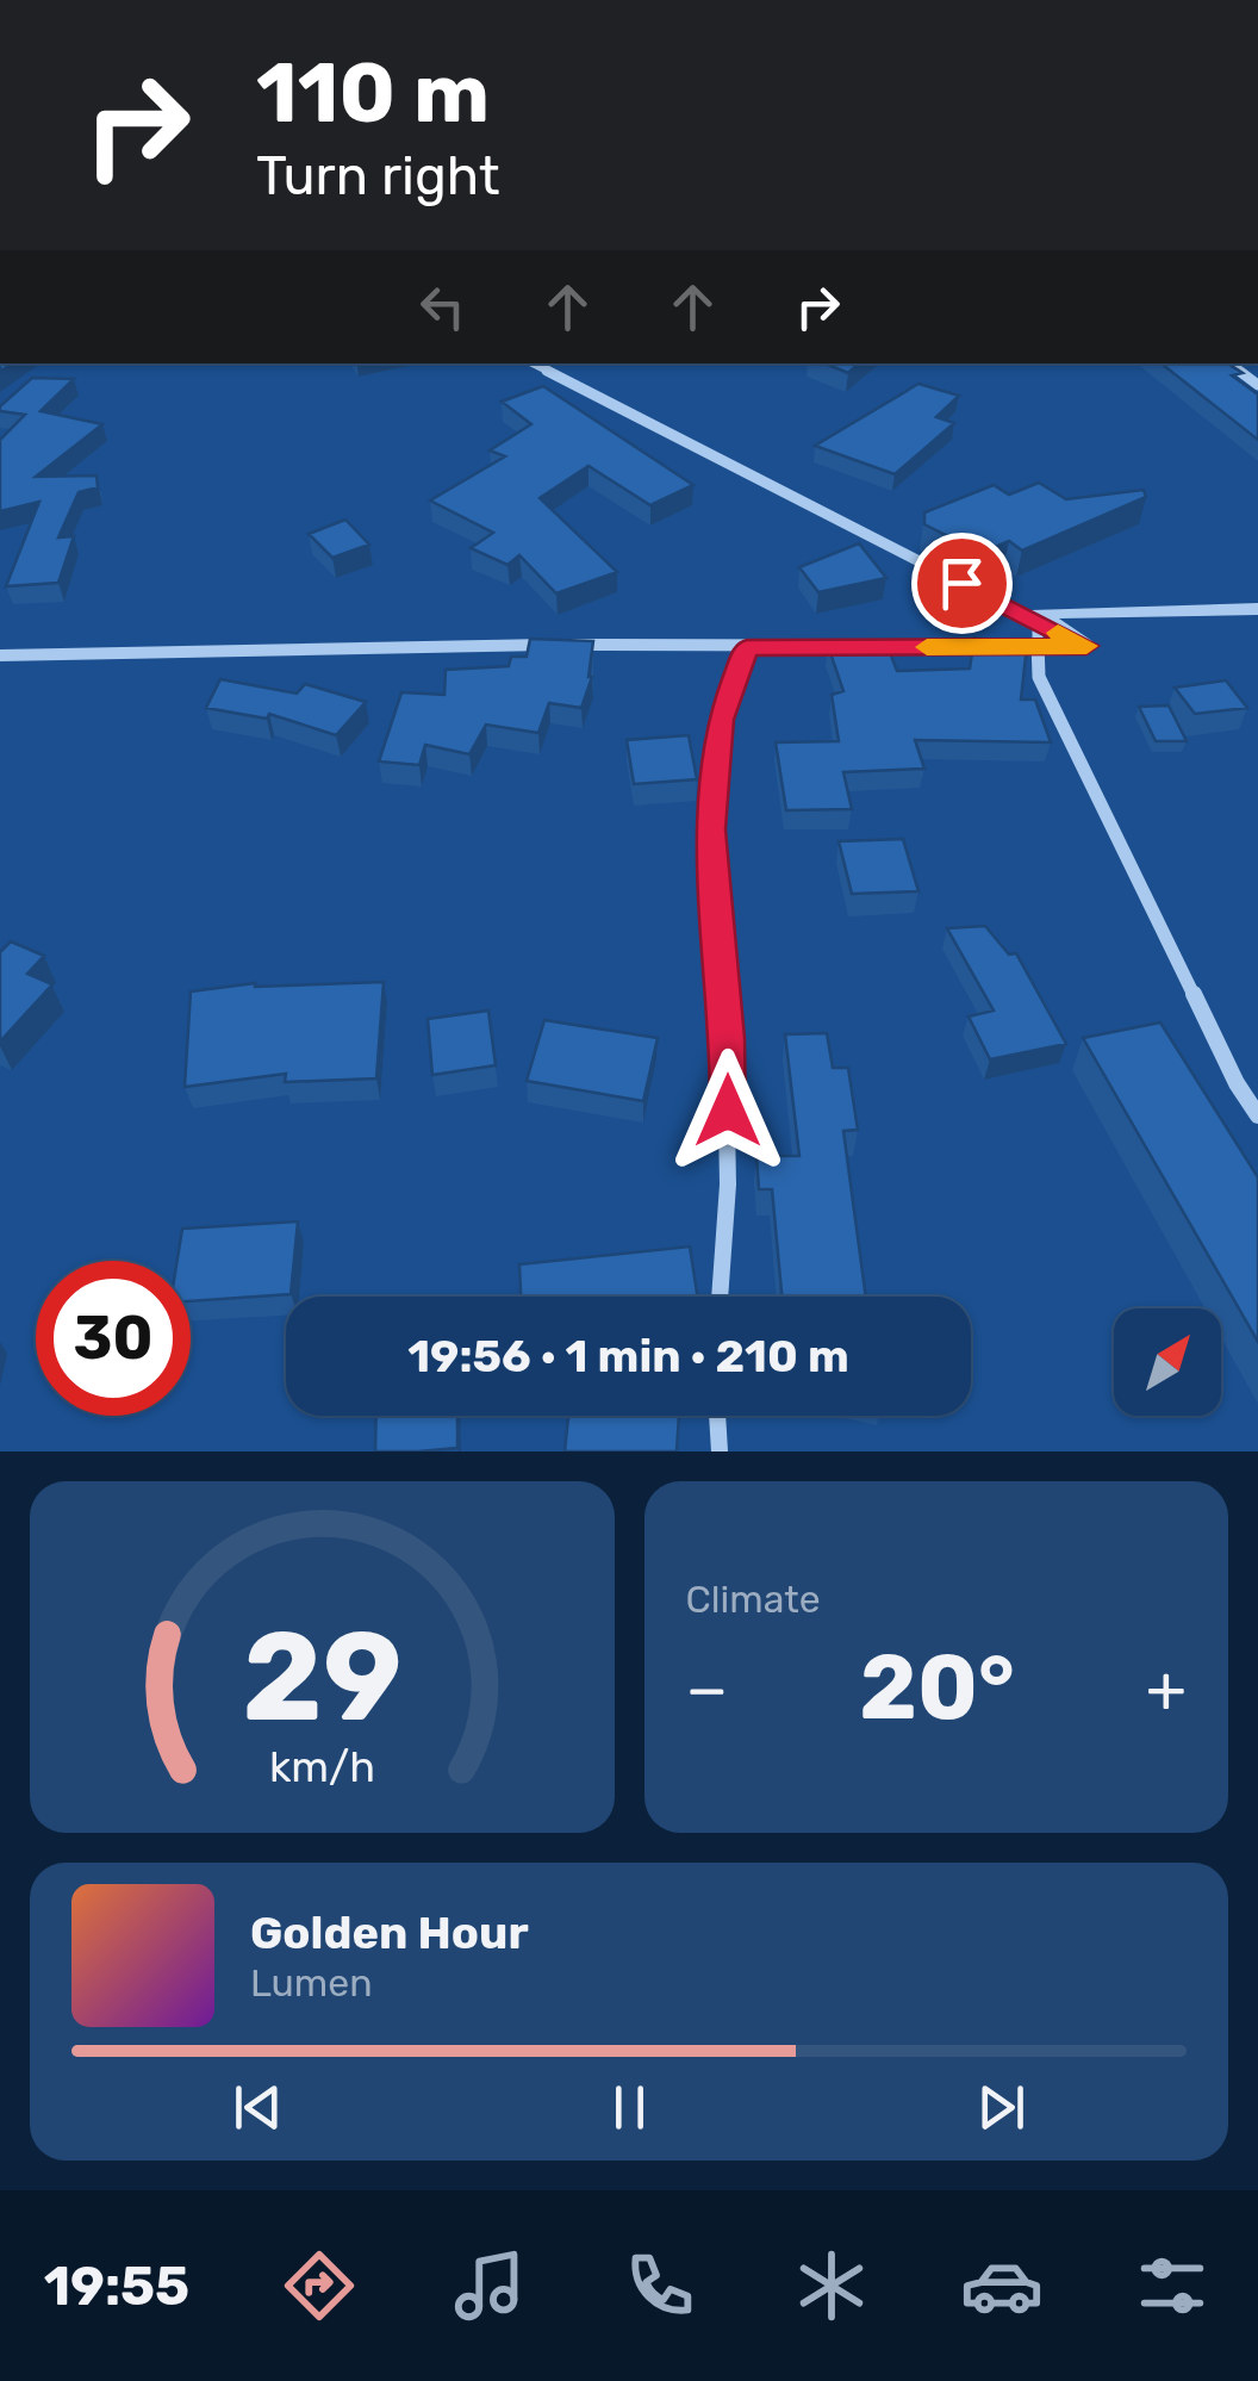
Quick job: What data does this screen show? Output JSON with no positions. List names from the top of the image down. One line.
{"north":"top right","page":{"turn":["110 m","Turn right"],"limit":"30","trip":"19:56 · 1 min · 210 m","tile":"Climate","heat":["−","20°","+"],"song":["Golden Hour","Lumen"],"tabs":"19:55","gauge":["29","km/h"]}}
